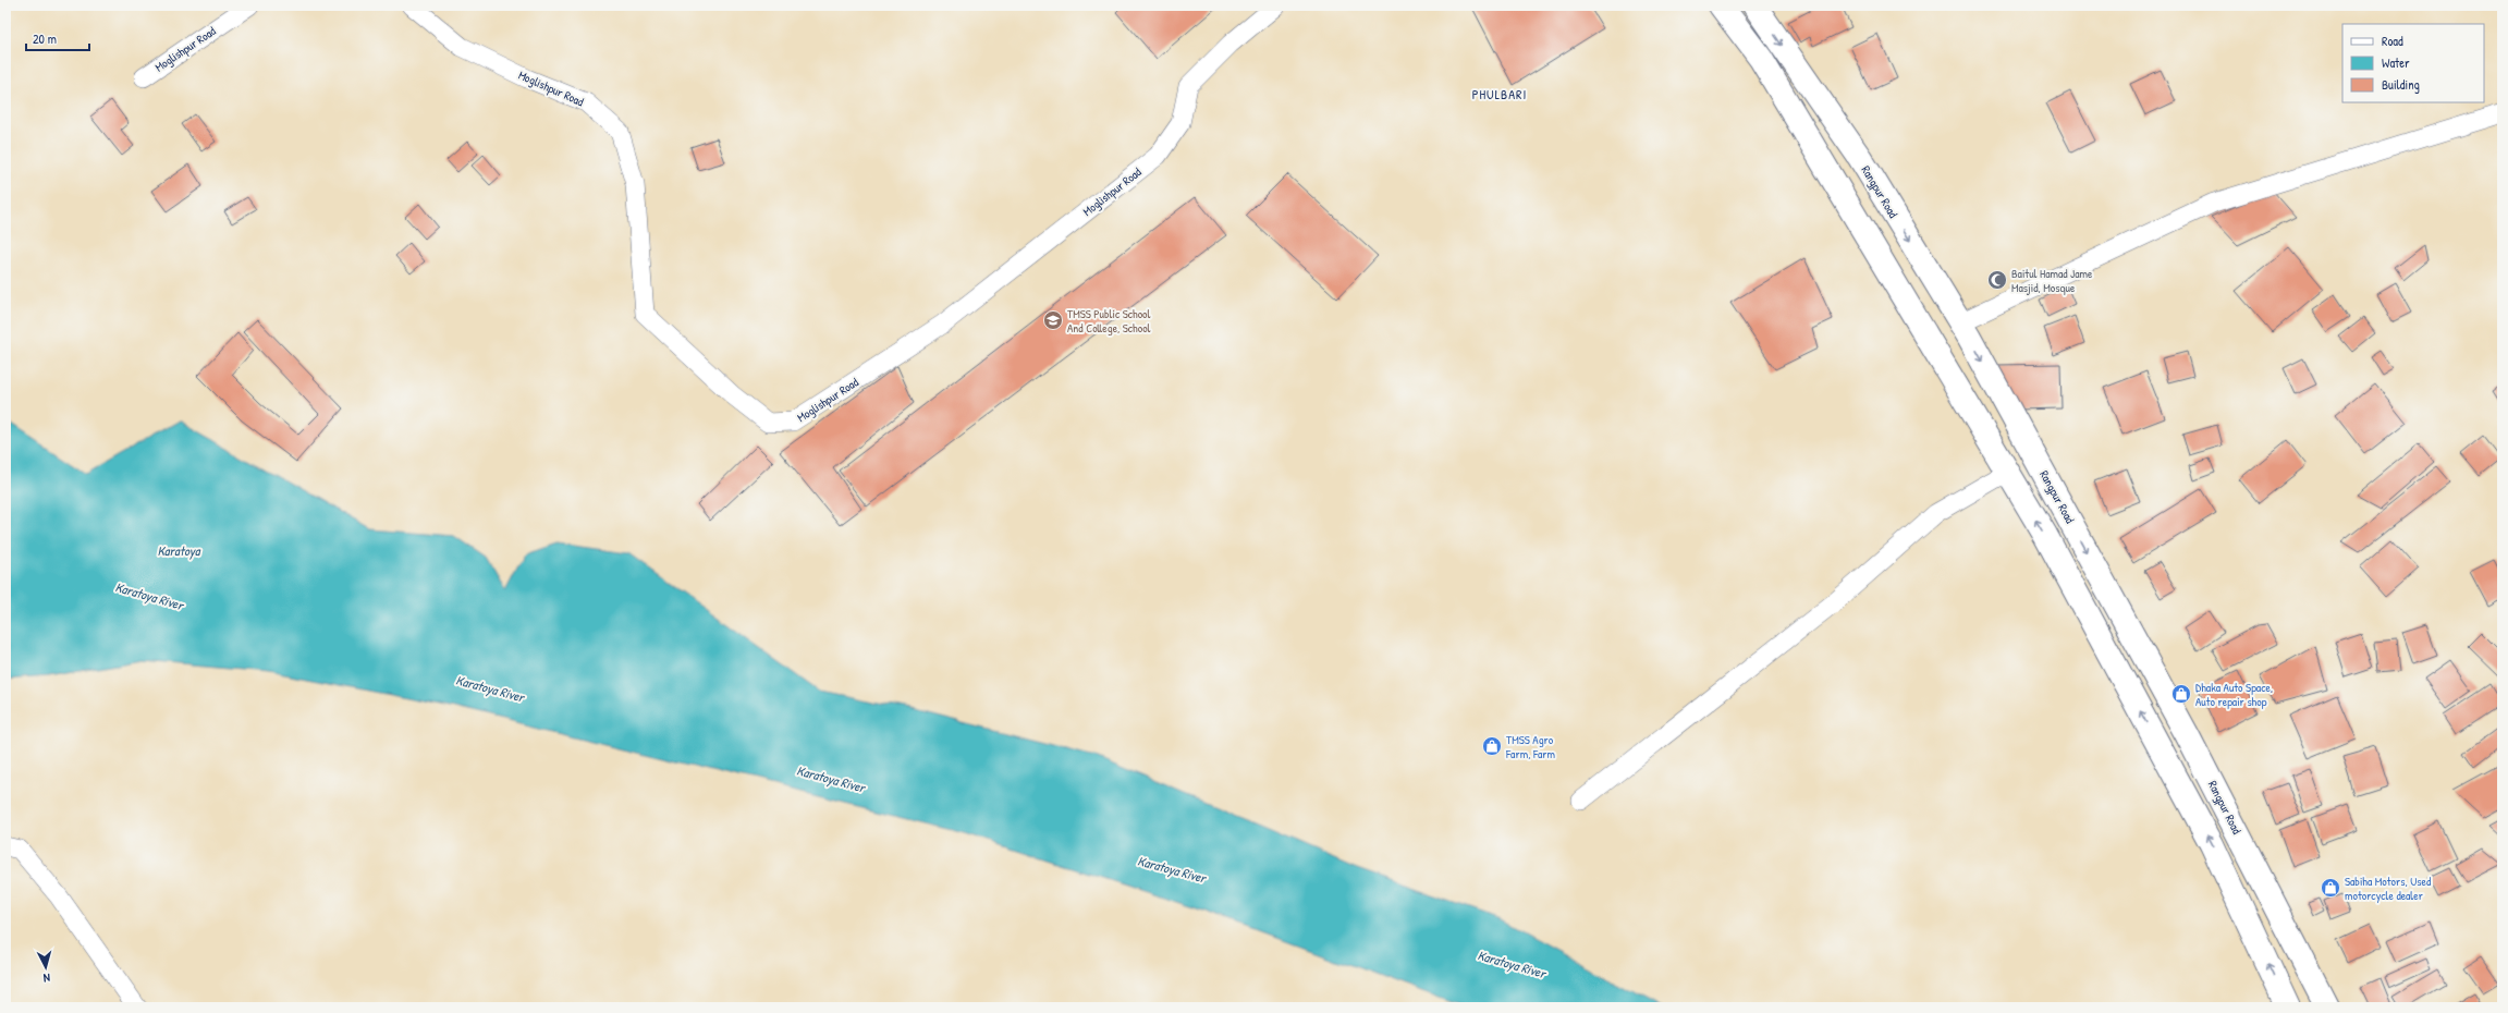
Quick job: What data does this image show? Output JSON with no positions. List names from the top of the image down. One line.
{"streets":{"highway":["Rangpur Road"],"street":["Moglishpur Road"]},"districts":["PHULBARI"],"water":["Karatoya","Karatoya River"],"places":{"mosque":["Baitul Hamad Jame Masjid, Mosque"],"school or university":["TMSS Public School And College, School"],"shop":["Dhaka Auto Space, Auto repair shop","TMSS Agro Farm, Farm","Sabiha Motors, Used motorcycle dealer"]},"legend":["Road","Water","Building"],"scale_bar":"20 m","north":"bottom"}
